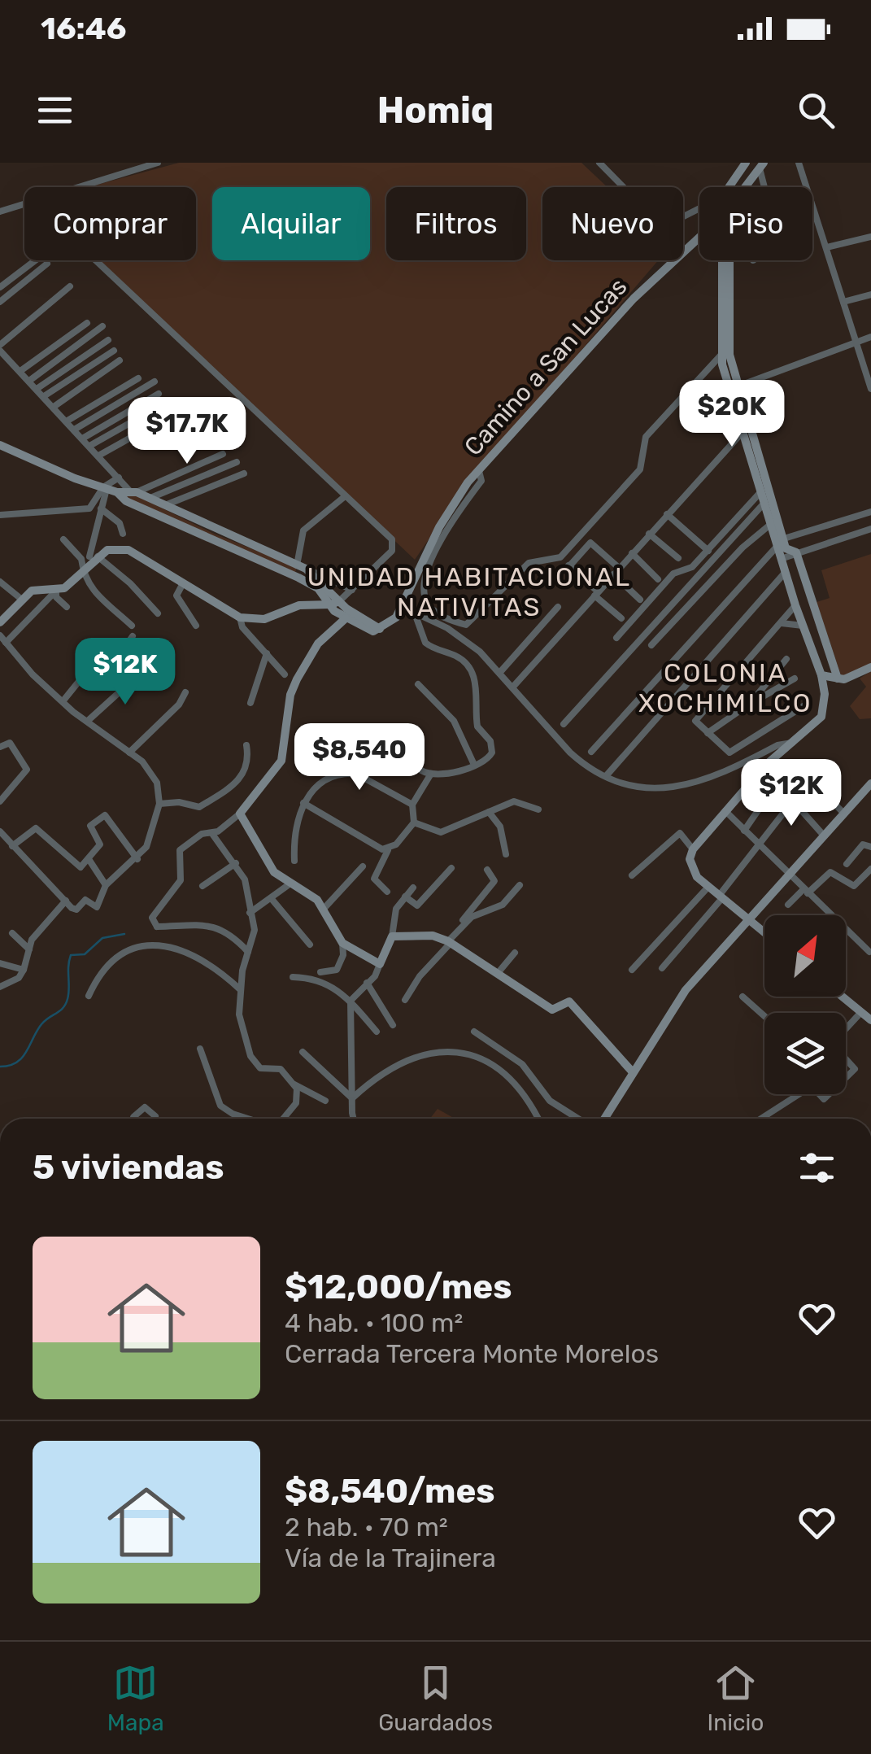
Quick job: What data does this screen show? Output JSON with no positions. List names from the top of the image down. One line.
{"streets":{"street":["Camino a San Lucas"]},"districts":["UNIDAD HABITACIONAL NATIVITAS","COLONIA XOCHIMILCO"],"north":"top right","page":{"status":"16:46","header":"Homiq","chip":["Comprar","Alquilar","Filtros","Nuevo","Piso"],"price":["$20K","$17.7K","$12K","$8,540","$12K"],"heading":"5 viviendas","list":[{"name":"$12,000/mes","note":"4 hab. · 100 m² · Cerrada Tercera Monte Morelos"},{"name":"$8,540/mes","note":"2 hab. · 70 m² · Vía de la Trajinera"}],"tabs":["Mapa","Guardados","Inicio"]}}
